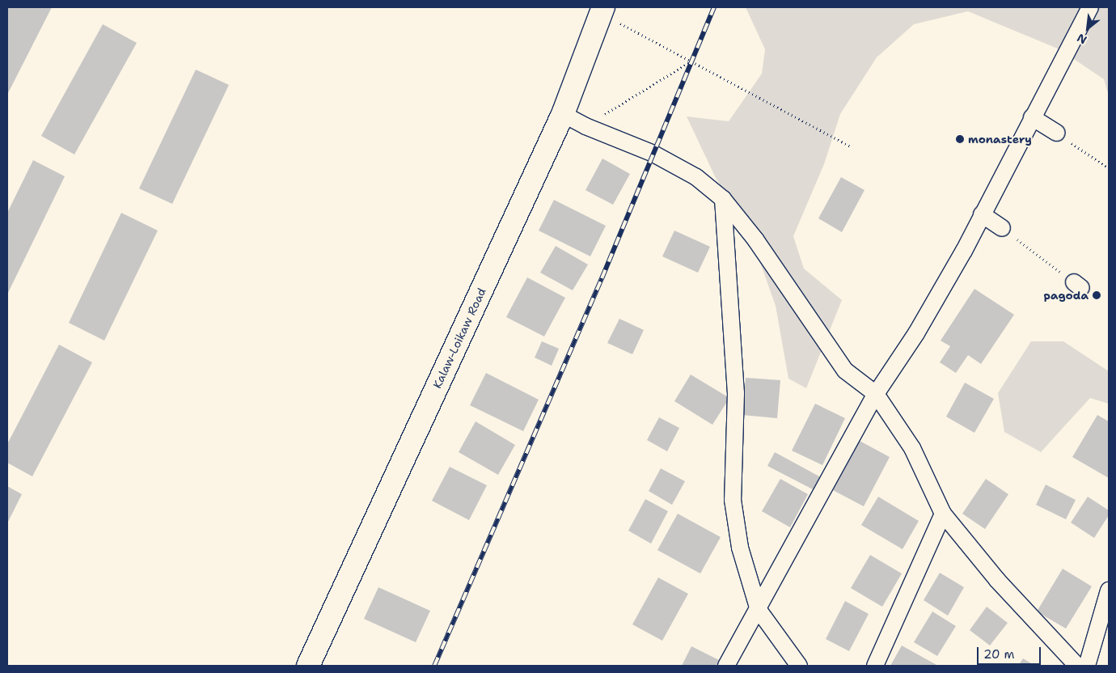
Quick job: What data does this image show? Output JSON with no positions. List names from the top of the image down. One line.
{"streets":{"main road":["Kalaw-Loikaw Road"]},"places":["monastery","pagoda"],"scale_bar":"20 m","north":"bottom left"}
